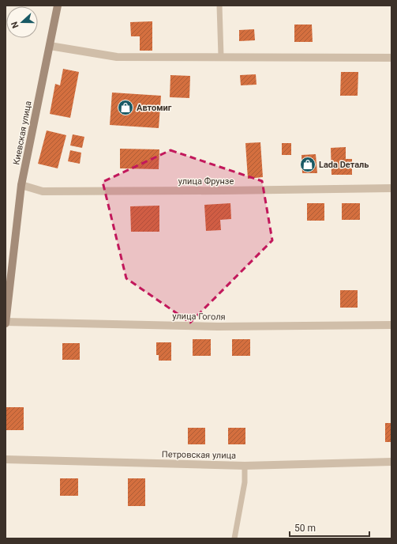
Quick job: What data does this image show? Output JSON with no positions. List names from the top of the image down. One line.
{"streets":{"street":["Киевская улица","улица Фрунзе","улица Гоголя","Петровская улица"]},"crossings":[["Киевская улица","улица Фрунзе"],["Киевская улица","улица Гоголя"]],"places":{"shop":["Автомиг","Lada Dеталь"]},"scale_bar":"50 m","north":"left"}
